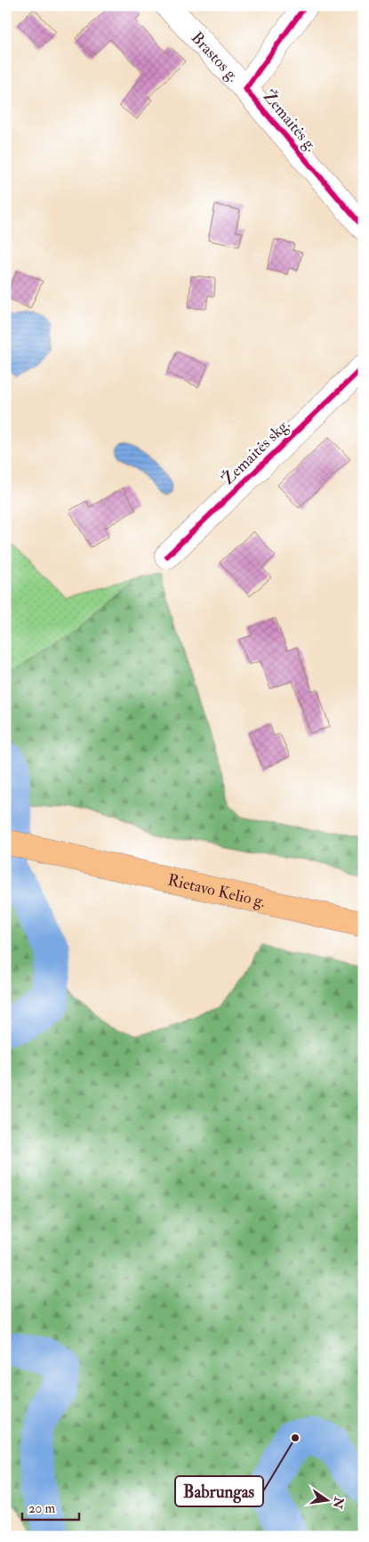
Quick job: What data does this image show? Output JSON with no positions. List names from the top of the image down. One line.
{"streets":{"main road":["Rietavo Kelio g."],"street":["Brastos g.","Žemaitės g.","Žemaitės skg."]},"crossings":[["Brastos g.","Žemaitės g."]],"places":["Babrungas"],"scale_bar":"20 m","north":"right"}
